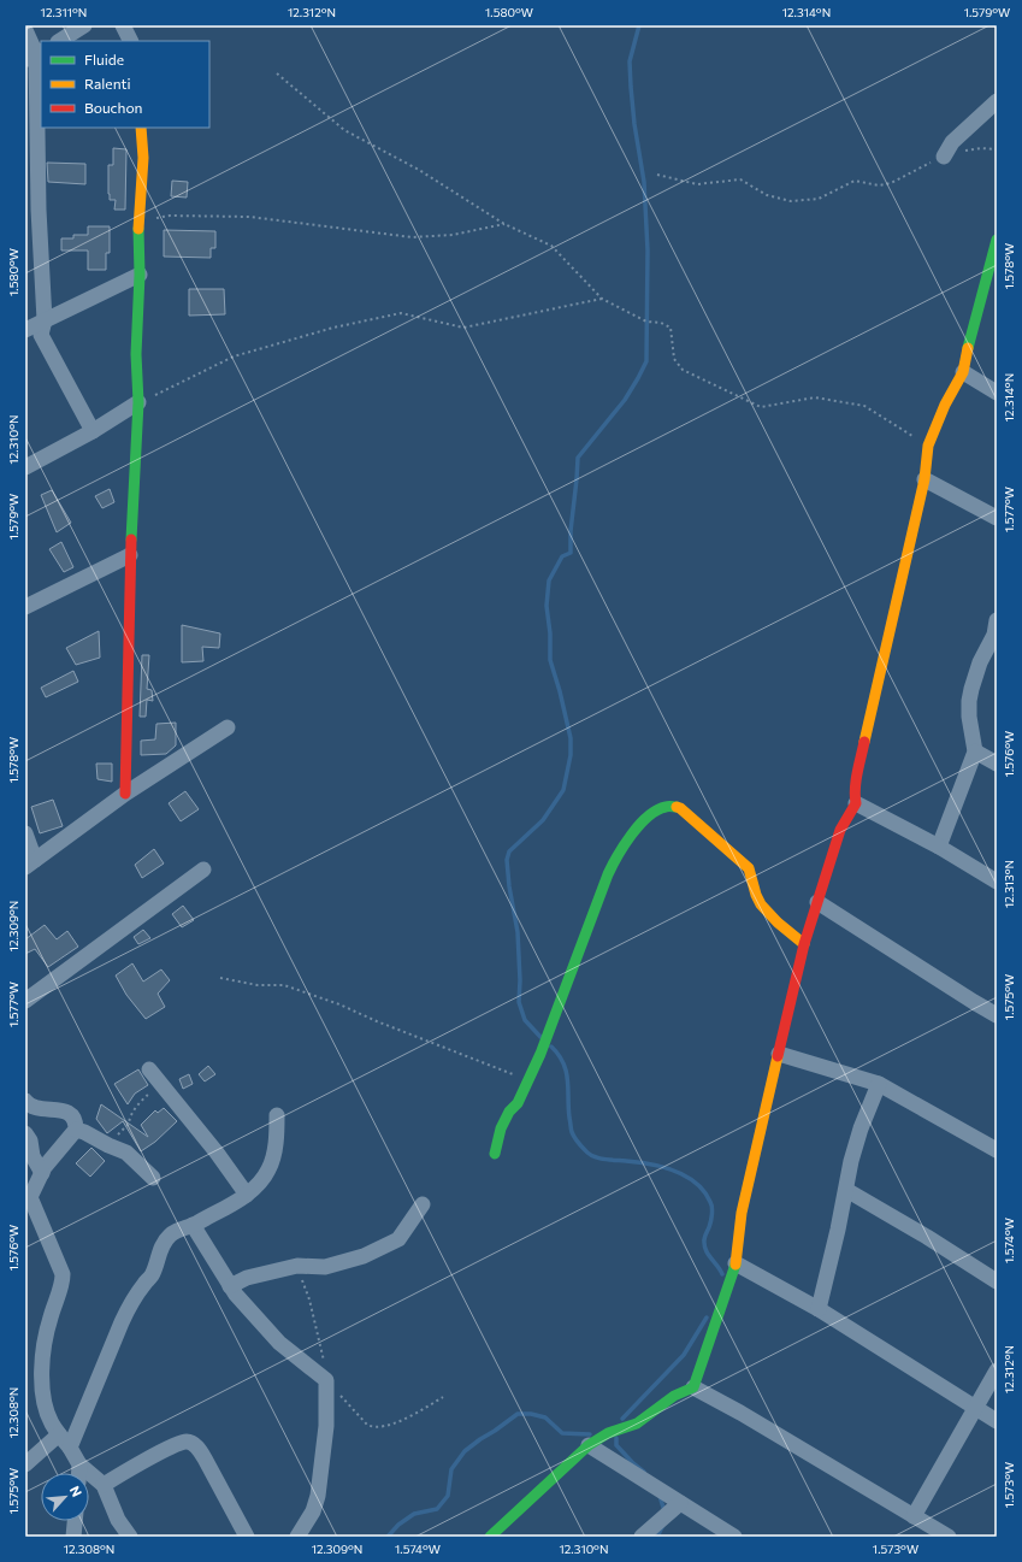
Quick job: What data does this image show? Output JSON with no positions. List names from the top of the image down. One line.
{"legend":["Fluide","Ralenti","Bouchon"],"north":"top right","coordinates":["12.311°N","12.312°N","1.580°W","12.314°N","1.579°W","1.578°W","12.310°N","1.577°W","1.576°W","12.313°N","12.309°N","1.575°W","1.574°W","12.308°N","1.573°W"]}
